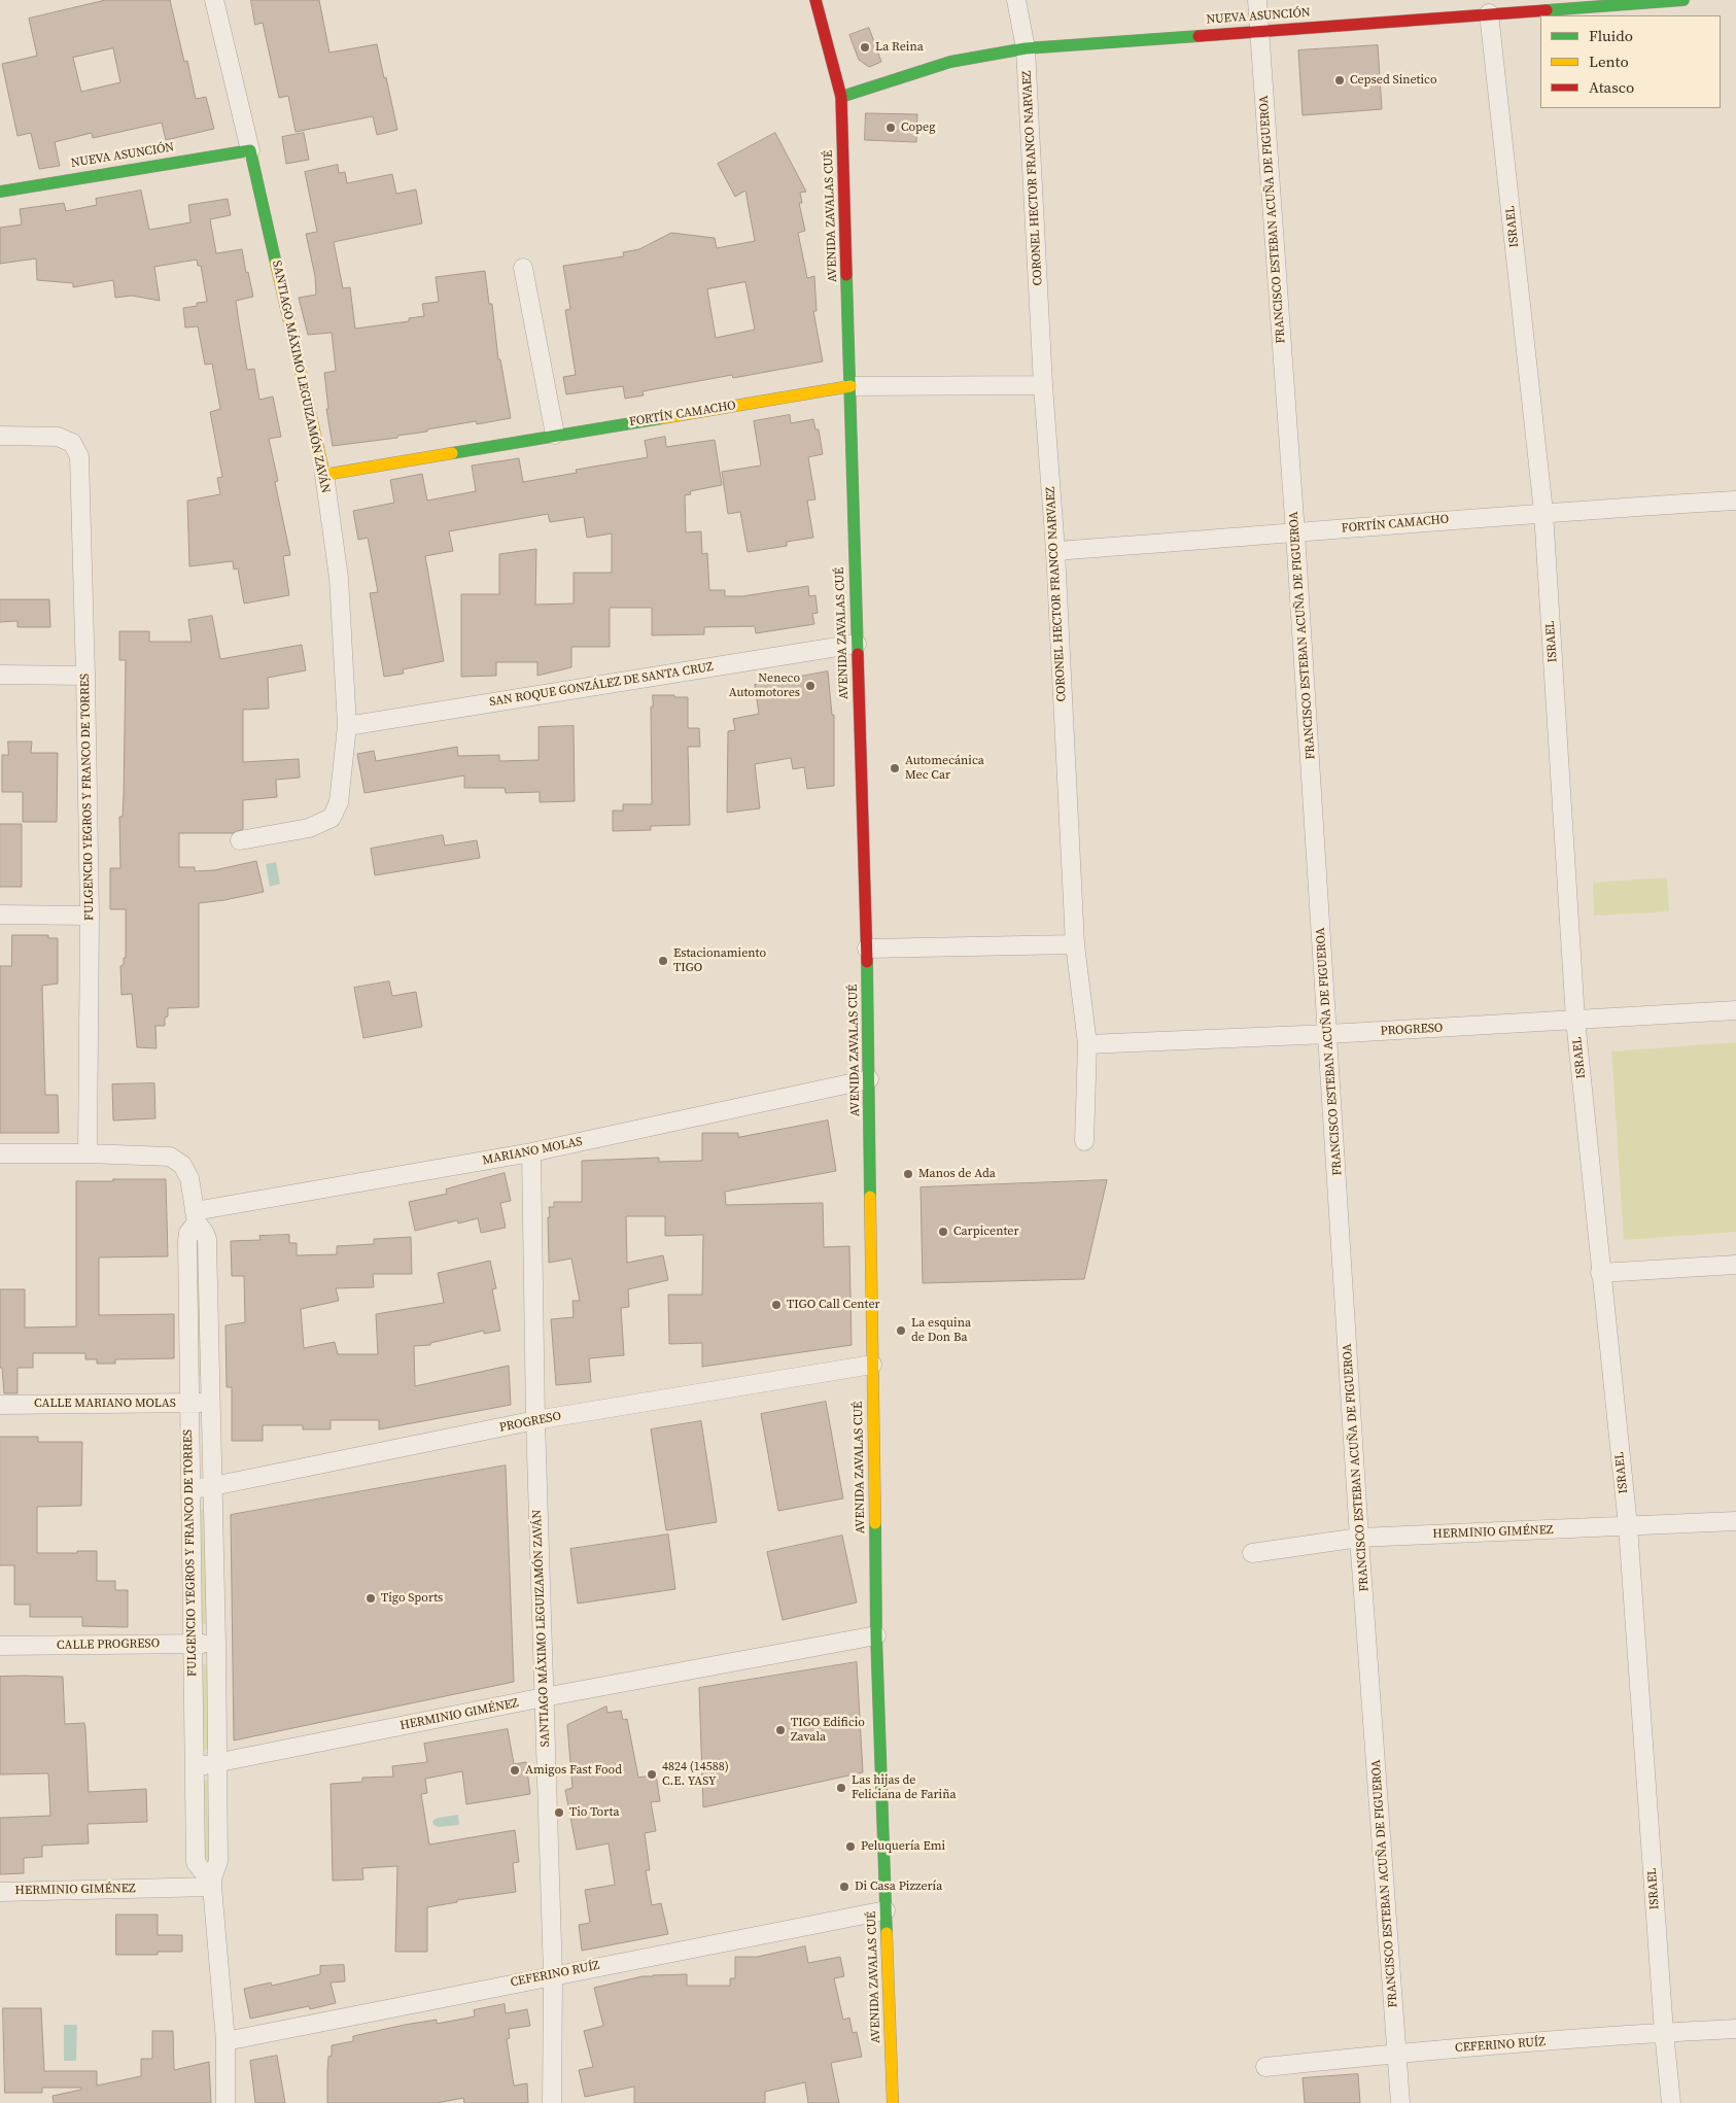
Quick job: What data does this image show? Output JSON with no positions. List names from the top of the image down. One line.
{"streets":{"main road":["NUEVA ASUNCIÓN","AVENIDA ZAVALAS CUÉ","SANTIAGO MÁXIMO LEGUIZAMÓN ZAVÁN","FORTÍN CAMACHO"],"street":["CORONEL HECTOR FRANCO NARVAEZ","FRANCISCO ESTEBAN ACUÑA DE FIGUEROA","ISRAEL","SAN ROQUE GONZÁLEZ DE SANTA CRUZ","FULGENCIO YEGROS Y FRANCO DE TORRES","PROGRESO","MARIANO MOLAS","CALLE MARIANO MOLAS","HERMINIO GIMÉNEZ","CALLE PROGRESO","CEFERINO RUÍZ"]},"crossings":[["NUEVA ASUNCIÓN","CORONEL HECTOR FRANCO NARVAEZ"],["NUEVA ASUNCIÓN","AVENIDA ZAVALAS CUÉ"],["NUEVA ASUNCIÓN","FRANCISCO ESTEBAN ACUÑA DE FIGUEROA"],["NUEVA ASUNCIÓN","ISRAEL"],["NUEVA ASUNCIÓN","SANTIAGO MÁXIMO LEGUIZAMÓN ZAVÁN"],["CORONEL HECTOR FRANCO NARVAEZ","FORTÍN CAMACHO"],["CORONEL HECTOR FRANCO NARVAEZ","PROGRESO"],["AVENIDA ZAVALAS CUÉ","FORTÍN CAMACHO"],["AVENIDA ZAVALAS CUÉ","SAN ROQUE GONZÁLEZ DE SANTA CRUZ"],["AVENIDA ZAVALAS CUÉ","PROGRESO"],["AVENIDA ZAVALAS CUÉ","MARIANO MOLAS"],["AVENIDA ZAVALAS CUÉ","HERMINIO GIMÉNEZ"],["AVENIDA ZAVALAS CUÉ","CEFERINO RUÍZ"],["FRANCISCO ESTEBAN ACUÑA DE FIGUEROA","FORTÍN CAMACHO"],["FRANCISCO ESTEBAN ACUÑA DE FIGUEROA","PROGRESO"],["FRANCISCO ESTEBAN ACUÑA DE FIGUEROA","HERMINIO GIMÉNEZ"],["FRANCISCO ESTEBAN ACUÑA DE FIGUEROA","CEFERINO RUÍZ"],["ISRAEL","FORTÍN CAMACHO"],["ISRAEL","PROGRESO"],["ISRAEL","HERMINIO GIMÉNEZ"],["ISRAEL","CEFERINO RUÍZ"],["SANTIAGO MÁXIMO LEGUIZAMÓN ZAVÁN","FORTÍN CAMACHO"],["SANTIAGO MÁXIMO LEGUIZAMÓN ZAVÁN","SAN ROQUE GONZÁLEZ DE SANTA CRUZ"],["SANTIAGO MÁXIMO LEGUIZAMÓN ZAVÁN","PROGRESO"],["SANTIAGO MÁXIMO LEGUIZAMÓN ZAVÁN","MARIANO MOLAS"],["SANTIAGO MÁXIMO LEGUIZAMÓN ZAVÁN","HERMINIO GIMÉNEZ"],["SANTIAGO MÁXIMO LEGUIZAMÓN ZAVÁN","CEFERINO RUÍZ"],["FULGENCIO YEGROS Y FRANCO DE TORRES","PROGRESO"],["FULGENCIO YEGROS Y FRANCO DE TORRES","MARIANO MOLAS"],["FULGENCIO YEGROS Y FRANCO DE TORRES","CALLE MARIANO MOLAS"],["FULGENCIO YEGROS Y FRANCO DE TORRES","HERMINIO GIMÉNEZ"],["FULGENCIO YEGROS Y FRANCO DE TORRES","CALLE PROGRESO"],["FULGENCIO YEGROS Y FRANCO DE TORRES","CEFERINO RUÍZ"]],"places":["La Reina","Cepsed Sinetico","Copeg","Neneco Automotores","Automecánica Mec Car","Estacionamiento TIGO","Manos de Ada","Carpicenter","TIGO Call Center","La esquina de Don Ba","Tigo Sports","TIGO Edificio Zavala","Amigos Fast Food","4824 (14588) C.E. YASY","Las hijas de Feliciana de Fariña","Tio Torta","Peluquería Emi","Di Casa Pizzería"],"legend":["Fluido","Lento","Atasco"]}
